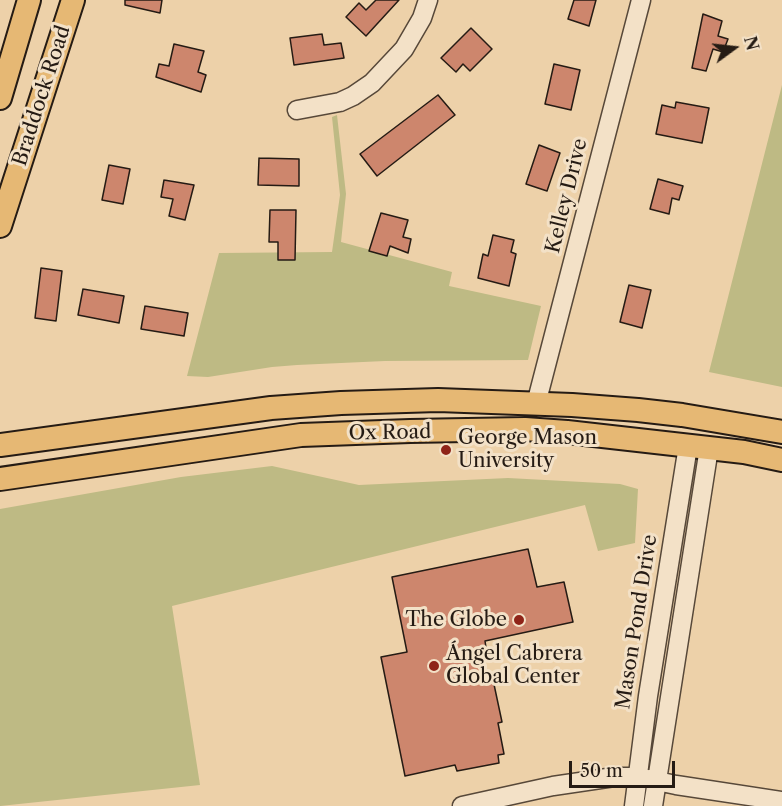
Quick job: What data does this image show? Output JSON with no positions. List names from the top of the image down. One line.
{"streets":{"main road":["Braddock Road","Ox Road"],"street":["Kelley Drive","Mason Pond Drive"]},"crossings":[["Kelley Drive","Ox Road"],["Ox Road","Mason Pond Drive"]],"places":["George Mason University","The Globe","Ángel Cabrera Global Center"],"scale_bar":"50 m","north":"right"}
